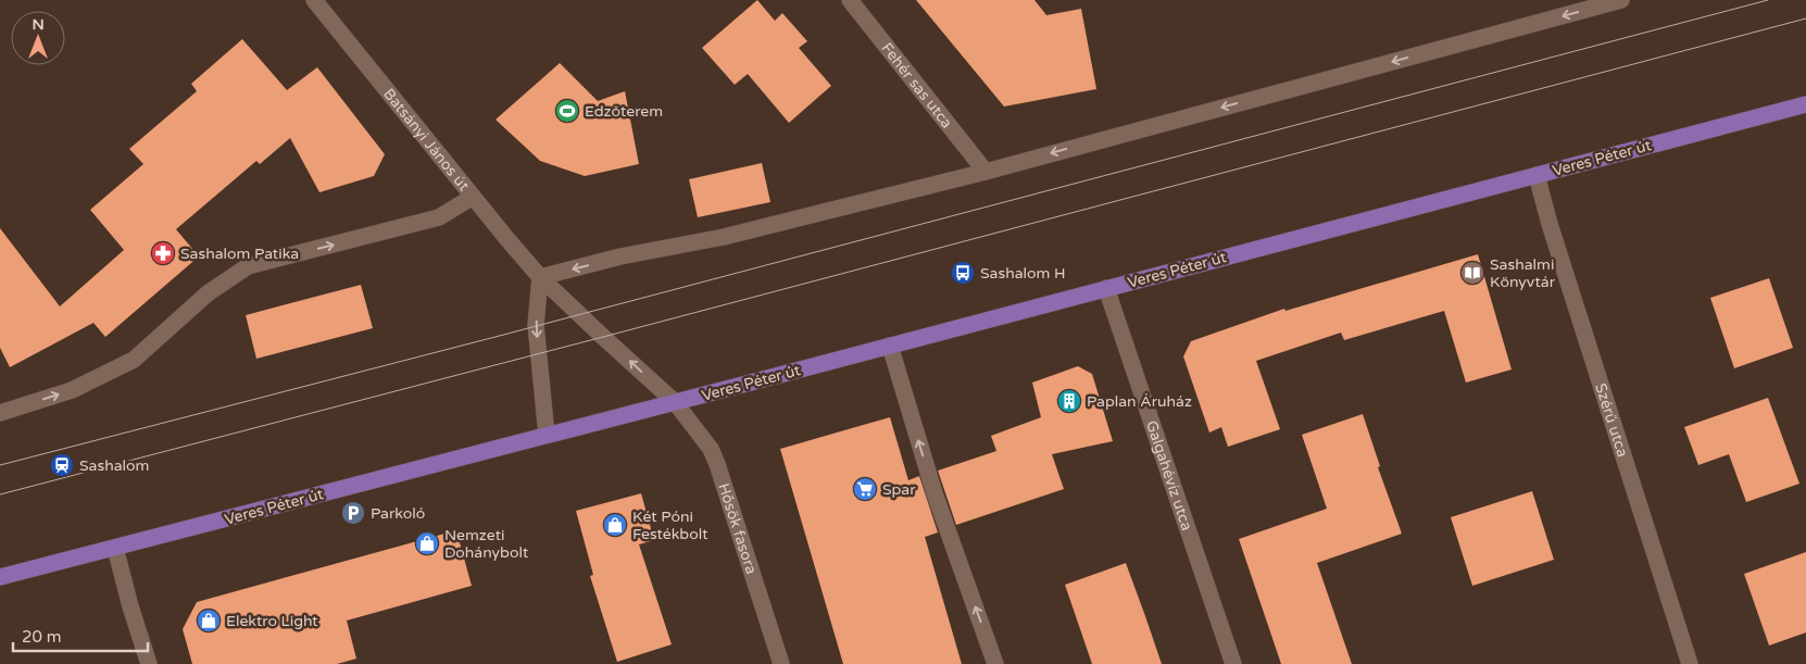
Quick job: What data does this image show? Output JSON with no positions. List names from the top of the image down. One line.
{"streets":{"main road":["Veres Péter út"],"street":["Fehér sas utca","Batsányi János út","Szérű utca","Galgahévíz utca","Hősök fasora"]},"crossings":[["Batsányi János út","Veres Péter út"],["Batsányi János út","Hősök fasora"],["Veres Péter út","Szérű utca"],["Veres Péter út","Galgahévíz utca"],["Veres Péter út","Hősök fasora"]],"places":{"sports":["Edzőterem"],"pharmacy":["Sashalom Patika"],"bus stop":["Sashalom H"],"library":["Sashalmi Könyvtár"],"building":["Paplan Áruház"],"station":["Sashalom"],"supermarket":["Spar"],"parking":["Parkoló"],"shop":["Két Póni Festékbolt","Nemzeti Dohánybolt","Elektro Light"]},"scale_bar":"20 m","north":"top"}
